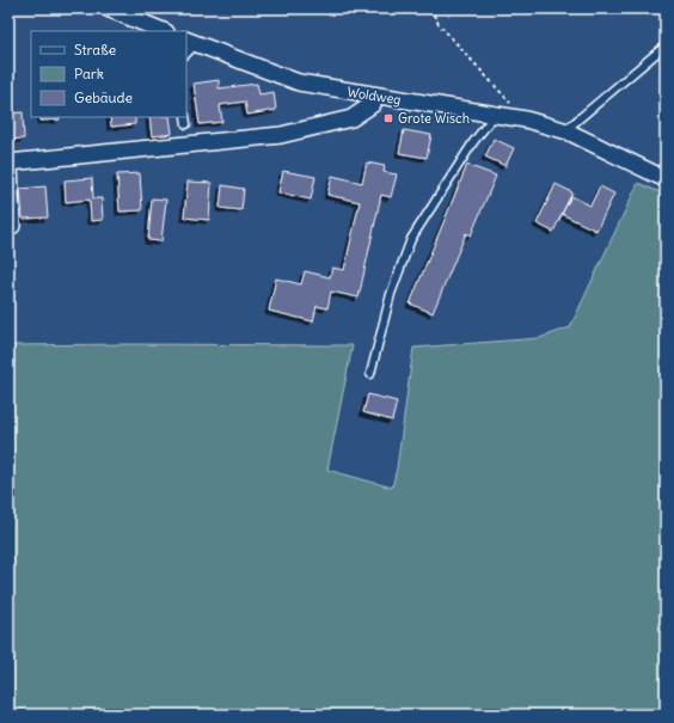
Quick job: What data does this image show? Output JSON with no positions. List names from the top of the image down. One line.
{"streets":{"street":["Woldweg"]},"places":{"transit":["Grote Wisch"]},"legend":["Straße","Park","Gebäude"]}
